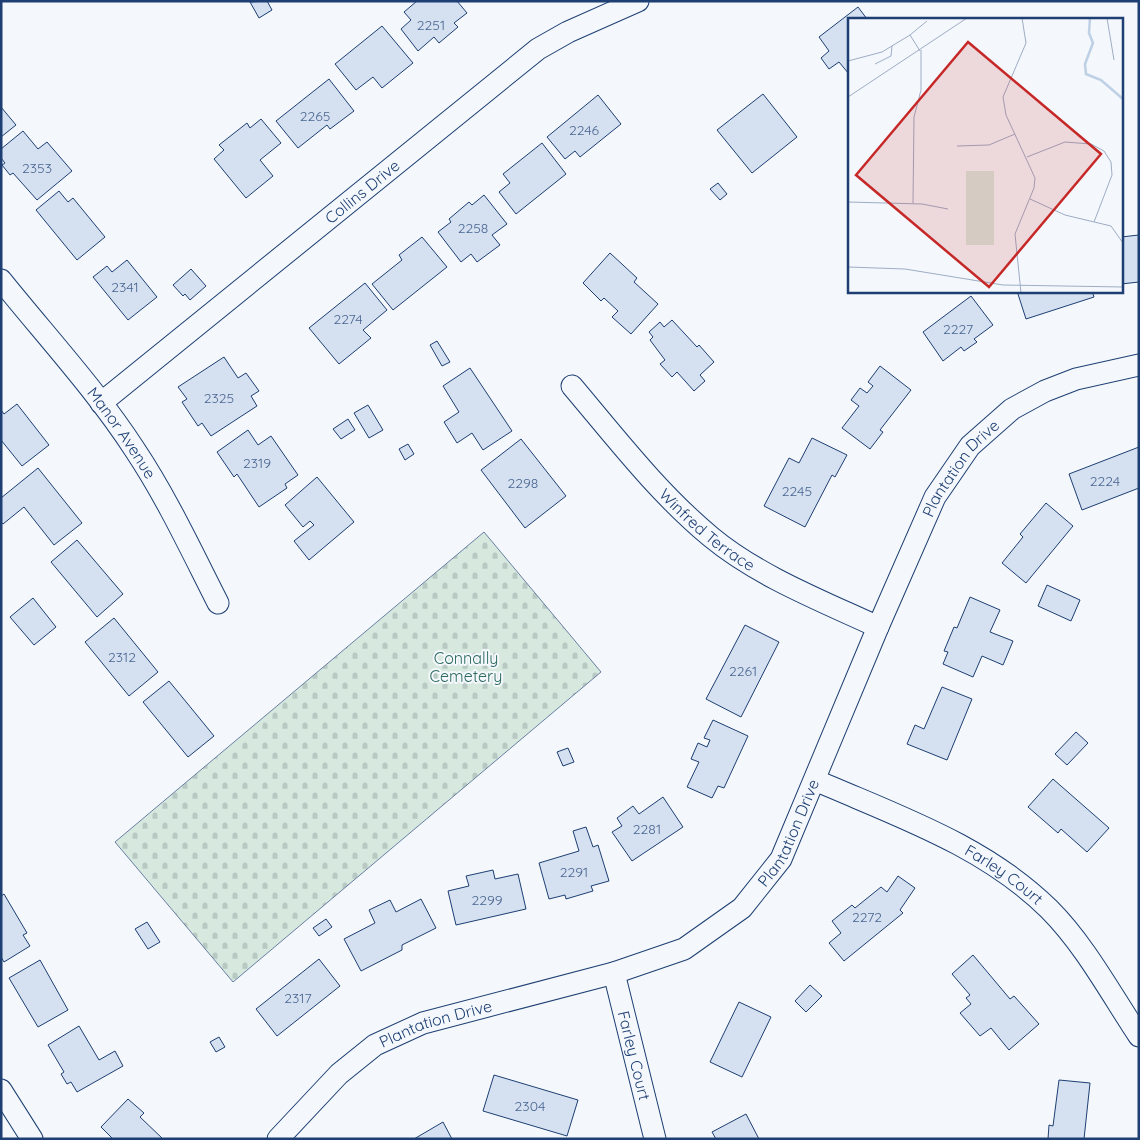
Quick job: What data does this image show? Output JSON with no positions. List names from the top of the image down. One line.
{"streets":{"street":["Collins Drive","Manor Avenue","Plantation Drive","Winfred Terrace","Farley Court"]},"crossings":[["Collins Drive","Manor Avenue"],["Plantation Drive","Winfred Terrace"],["Plantation Drive","Farley Court"]],"parks":["Connally Cemetery"],"house_numbers":["2251","2265","2246","2353","2258","2341","2274","2227","2325","2319","2224","2298","2245","2312","2261","2281","2291","2299","2272","2317","2304"]}
